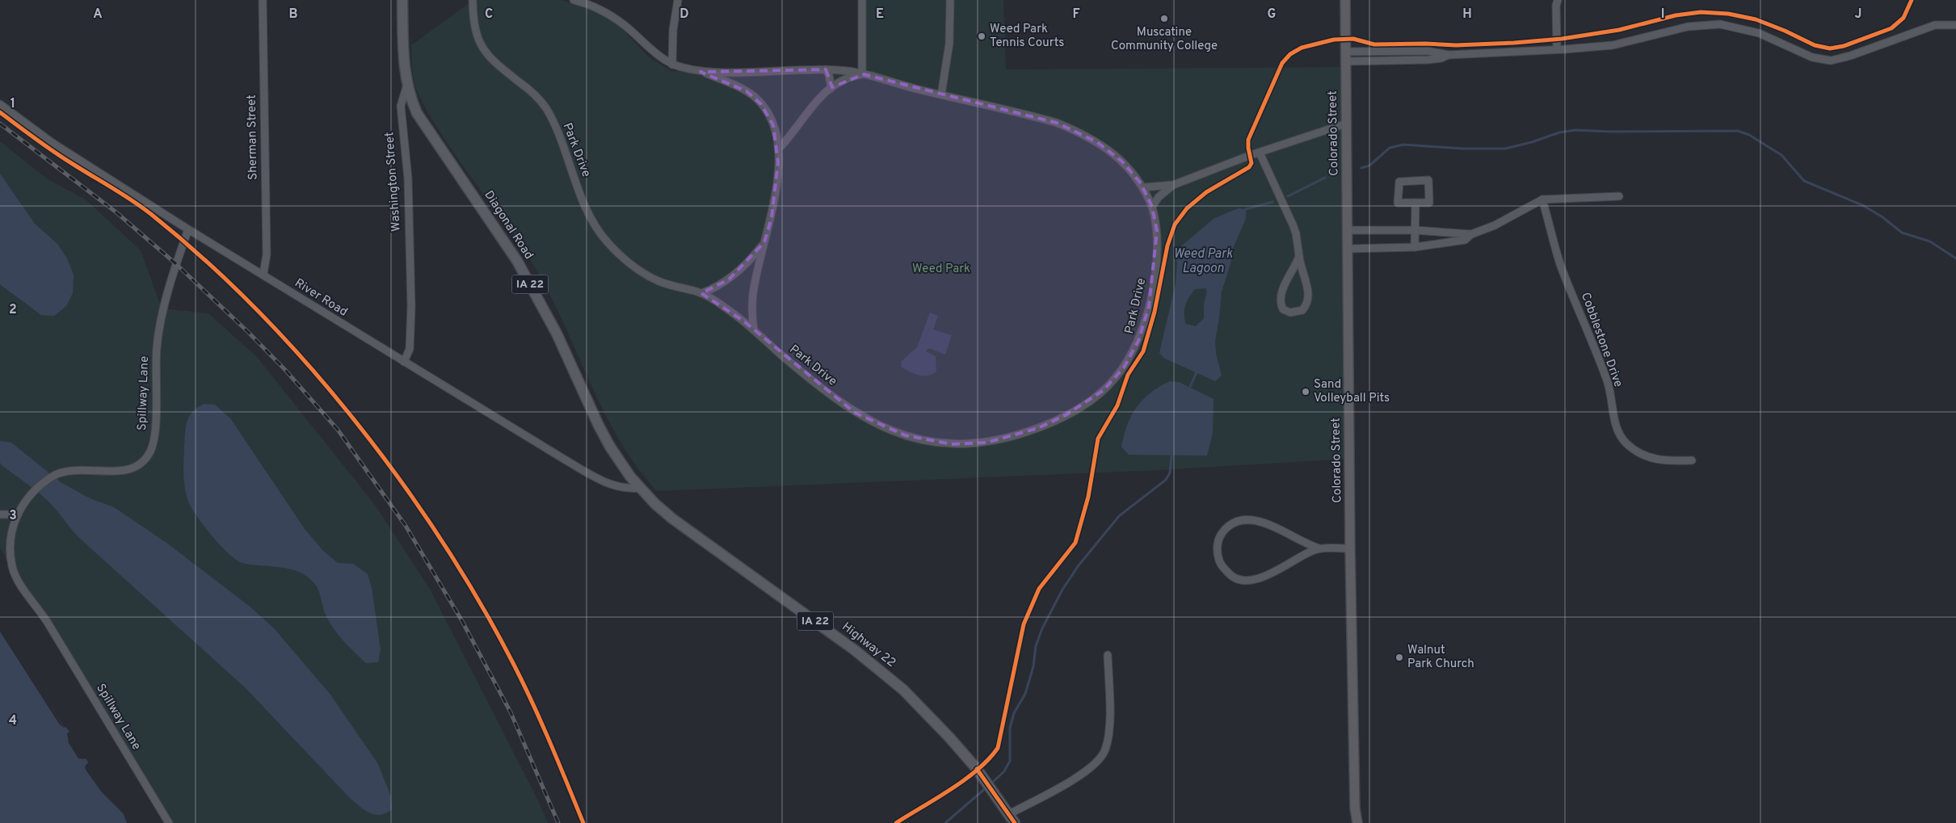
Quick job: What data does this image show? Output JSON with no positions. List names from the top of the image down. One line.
{"streets":{"main road":["Washington Street","Diagonal Road","IA 22","Highway 22"],"street":["Colorado Street","Sherman Street","Park Drive","River Road","Cobblestone Drive","Spillway Lane"]},"crossings":[["Sherman Street","River Road"],["Washington Street","Diagonal Road"],["Washington Street","River Road"],["Diagonal Road","River Road"],["Diagonal Road","Highway 22"],["River Road","Spillway Lane"],["River Road","Highway 22"]],"water":["Weed Park Lagoon"],"parks":["Weed Park"],"places":["Muscatine Community College","Weed Park Tennis Courts","Sand Volleyball Pits","Walnut Park Church"],"grid":{"columns":["A","B","C","D","E","F","G","H","I","J"],"rows":["1","2","3","4"]}}
